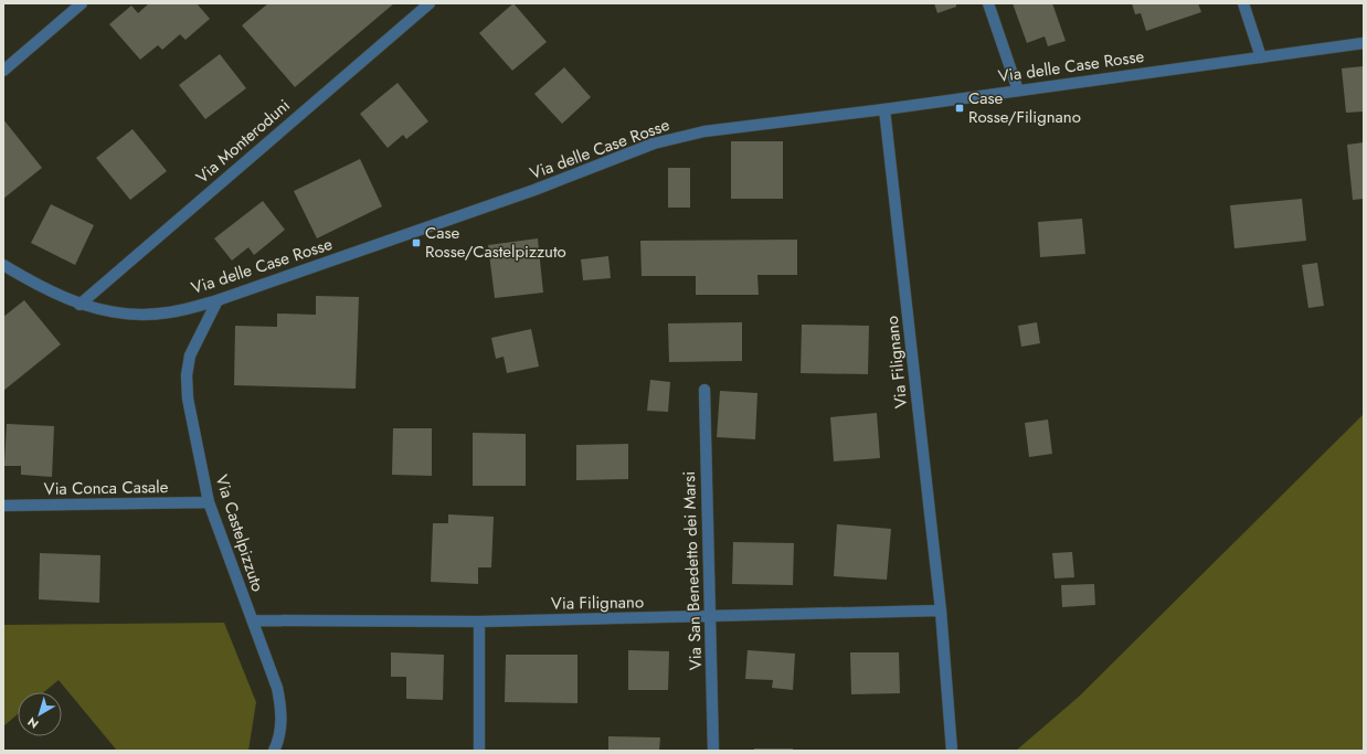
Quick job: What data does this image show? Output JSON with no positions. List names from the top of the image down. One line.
{"streets":{"street":["Via delle Case Rosse","Via Monteroduni","Via Filignano","Via Conca Casale","Via Castelpizzuto","Via San Benedetto dei Marsi"]},"crossings":[["Via delle Case Rosse","Via Monteroduni"],["Via delle Case Rosse","Via Filignano"],["Via delle Case Rosse","Via Castelpizzuto"],["Via Filignano","Via Castelpizzuto"],["Via Filignano","Via San Benedetto dei Marsi"],["Via Conca Casale","Via Castelpizzuto"]],"places":{"transit":["Case Rosse/Filignano","Case Rosse/Castelpizzuto"]},"north":"bottom left"}
